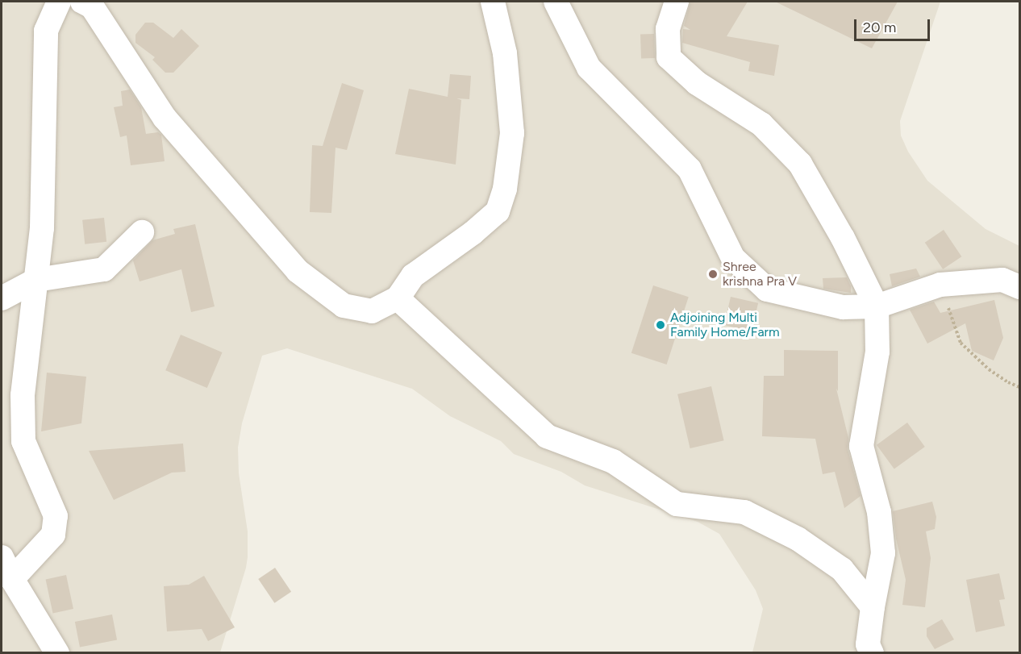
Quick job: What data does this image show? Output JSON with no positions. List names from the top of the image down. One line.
{"places":["Shree krishna Pra V","Adjoining Multi Family Home/Farm"],"scale_bar":"20 m"}
